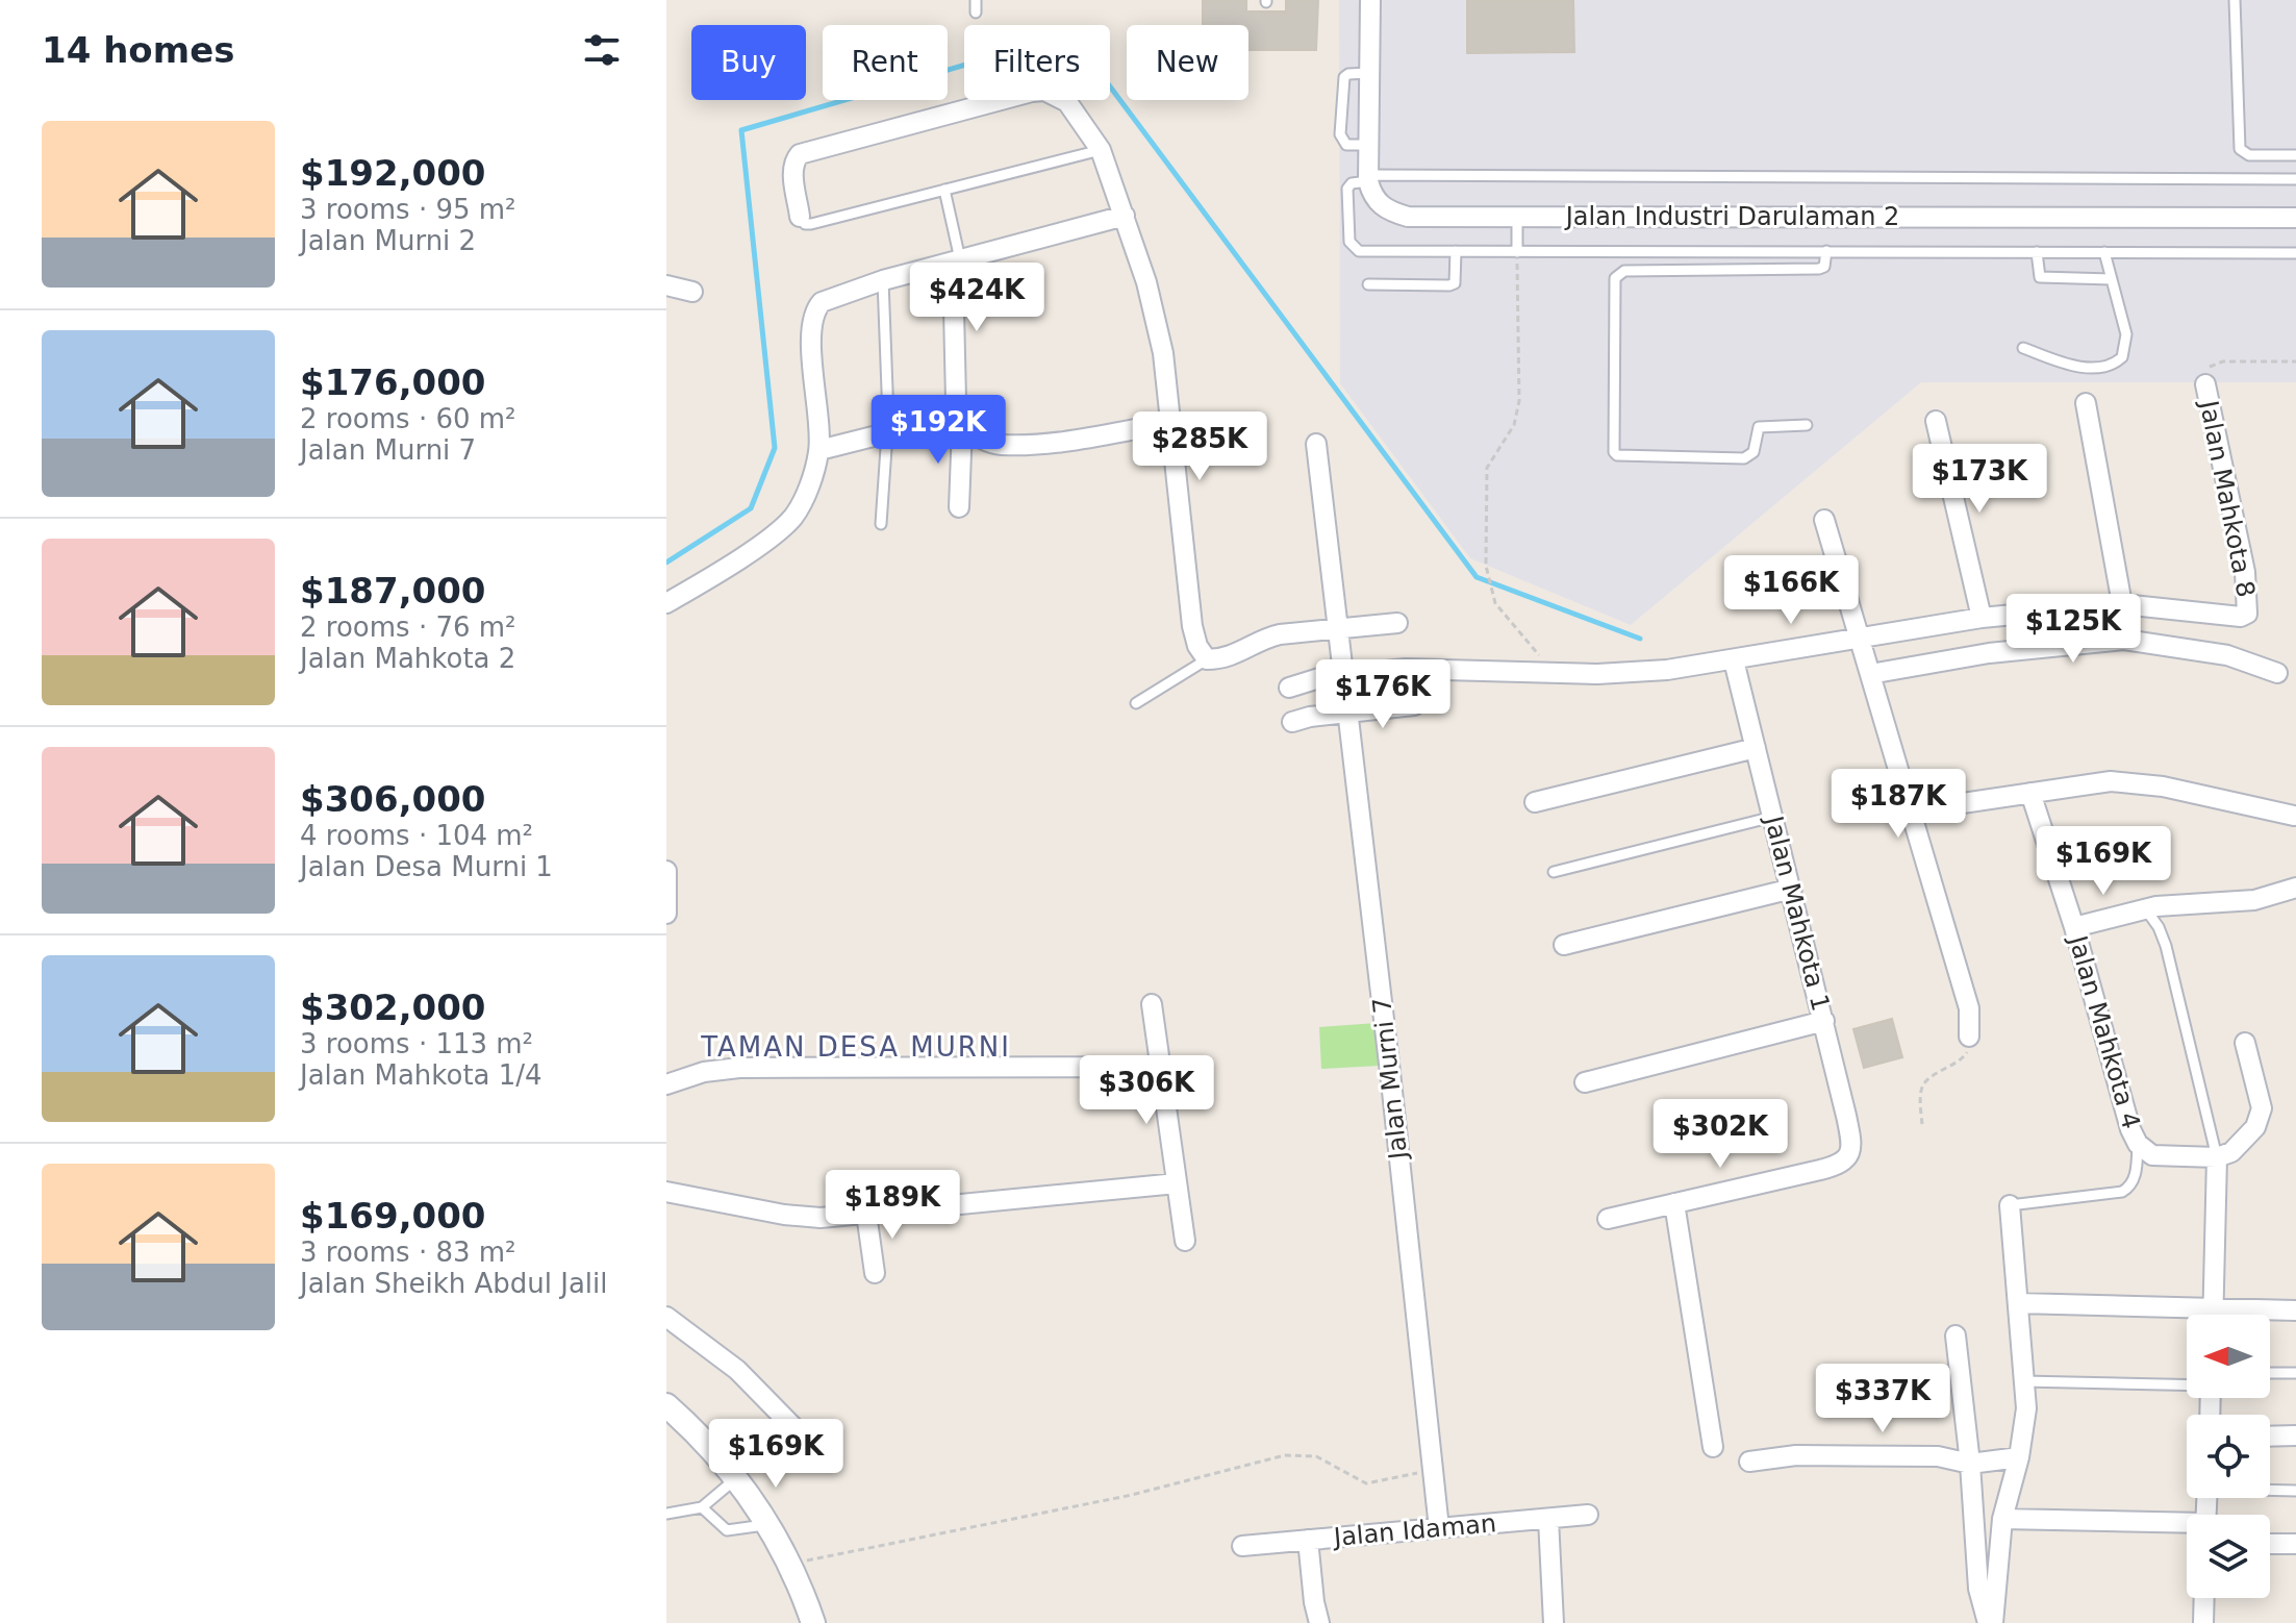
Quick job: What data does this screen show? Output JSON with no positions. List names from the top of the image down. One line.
{"streets":{"street":["Jalan Industri Darulaman 2","Jalan Mahkota 8","Jalan Mahkota 1","Jalan Mahkota 4","Jalan Murni 7","Jalan Idaman"]},"crossings":[["Jalan Murni 7","Jalan Idaman"]],"districts":["TAMAN DESA MURNI"],"north":"left","page":{"heading":"14 homes","chip":["Buy","Rent","Filters","New"],"list":[{"name":"$192,000","note":"3 rooms · 95 m² · Jalan Murni 2"},{"name":"$176,000","note":"2 rooms · 60 m² · Jalan Murni 7"},{"name":"$187,000","note":"2 rooms · 76 m² · Jalan Mahkota 2"},{"name":"$306,000","note":"4 rooms · 104 m² · Jalan Desa Murni 1"},{"name":"$302,000","note":"3 rooms · 113 m² · Jalan Mahkota 1/4"},{"name":"$169,000","note":"3 rooms · 83 m² · Jalan Sheikh Abdul Jalil"}],"price":["$424K","$192K","$285K","$173K","$166K","$125K","$176K","$187K","$169K","$306K","$302K","$189K","$337K","$169K"]}}
